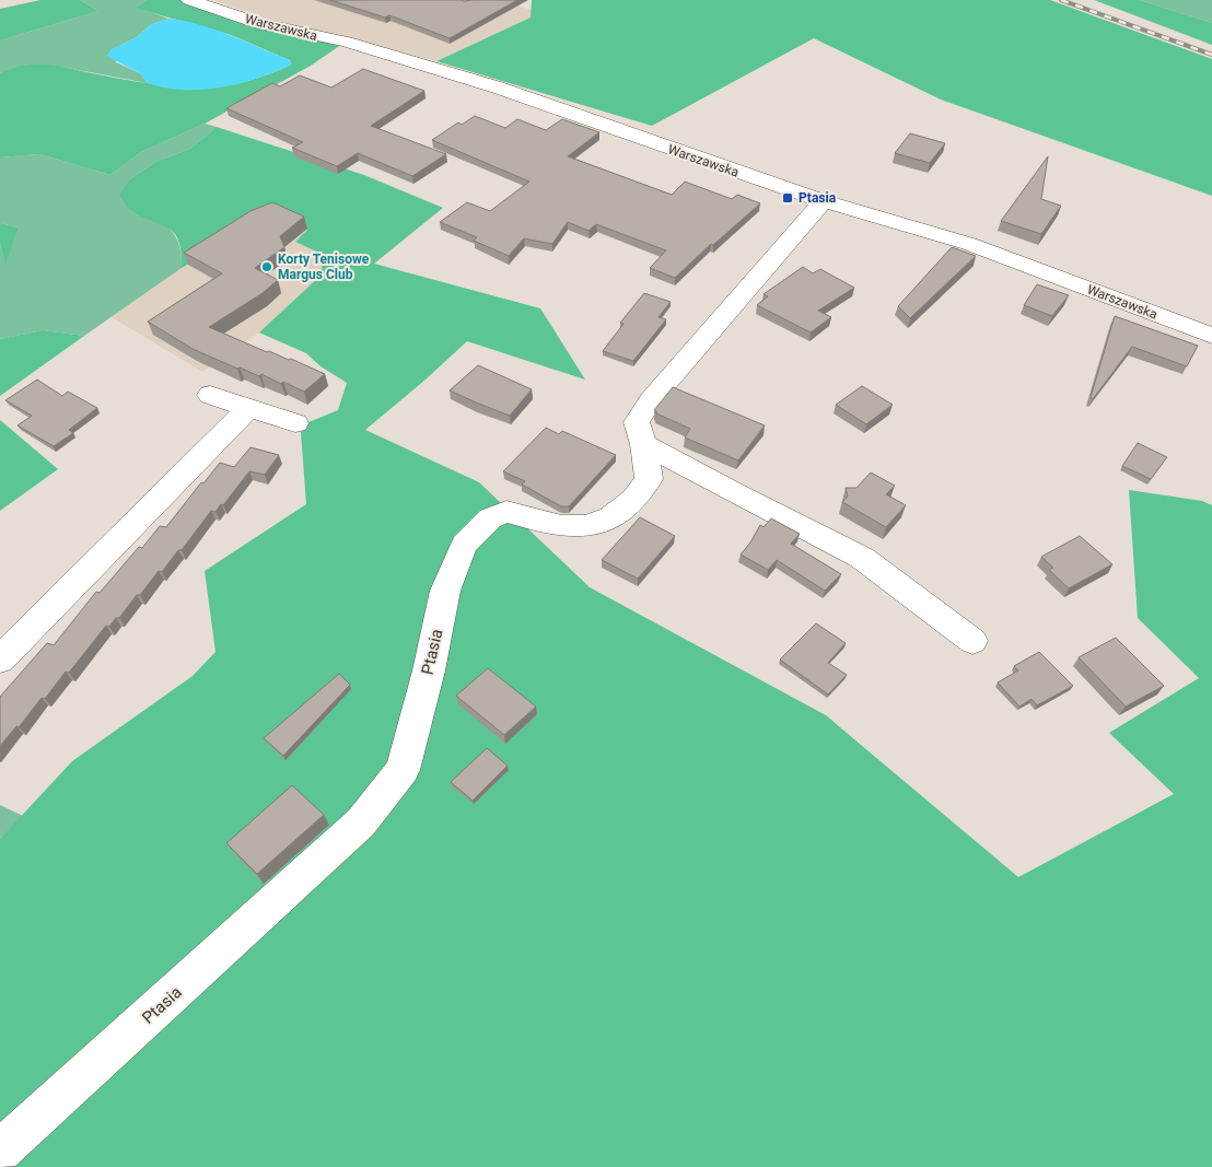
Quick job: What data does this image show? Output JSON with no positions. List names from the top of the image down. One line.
{"streets":{"street":["Warszawska","Ptasia"]},"crossings":[["Warszawska","Ptasia"]],"places":{"transit":["Ptasia"],"other":["Korty Tenisowe Margus Club"]}}
